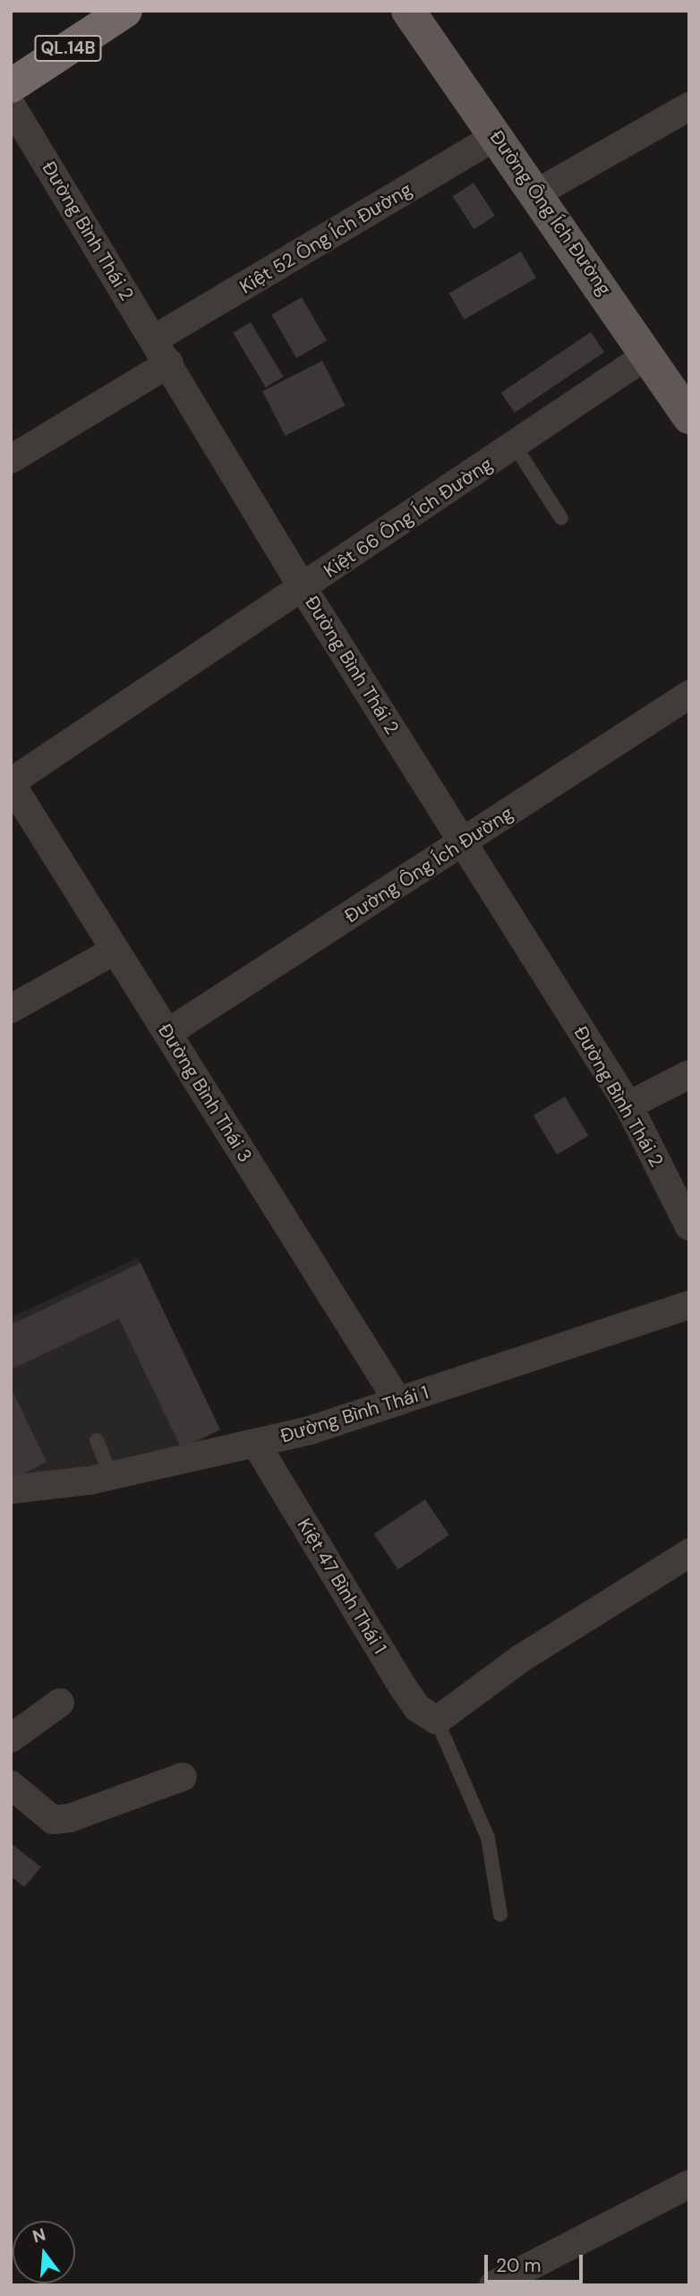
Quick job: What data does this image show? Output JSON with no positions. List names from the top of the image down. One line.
{"streets":{"highway":["QL.14B"],"main road":["Đường Ông Ích Đường"],"street":["Đường Bình Thái 2","Kiệt 52 Ông Ích Đường","Kiệt 66 Ông Ích Đường","Đường Bình Thái 3","Đường Bình Thái 1","Kiệt 47 Bình Thái 1"]},"crossings":[["Đường Ông Ích Đường","Đường Bình Thái 2"],["Đường Ông Ích Đường","Kiệt 52 Ông Ích Đường"],["Đường Ông Ích Đường","Kiệt 66 Ông Ích Đường"],["Đường Ông Ích Đường","Đường Bình Thái 3"],["Đường Bình Thái 2","Kiệt 52 Ông Ích Đường"],["Đường Bình Thái 2","Kiệt 66 Ông Ích Đường"],["Kiệt 66 Ông Ích Đường","Đường Bình Thái 3"],["Đường Bình Thái 3","Đường Bình Thái 1"],["Đường Bình Thái 1","Kiệt 47 Bình Thái 1"]],"scale_bar":"20 m","north":"top"}
